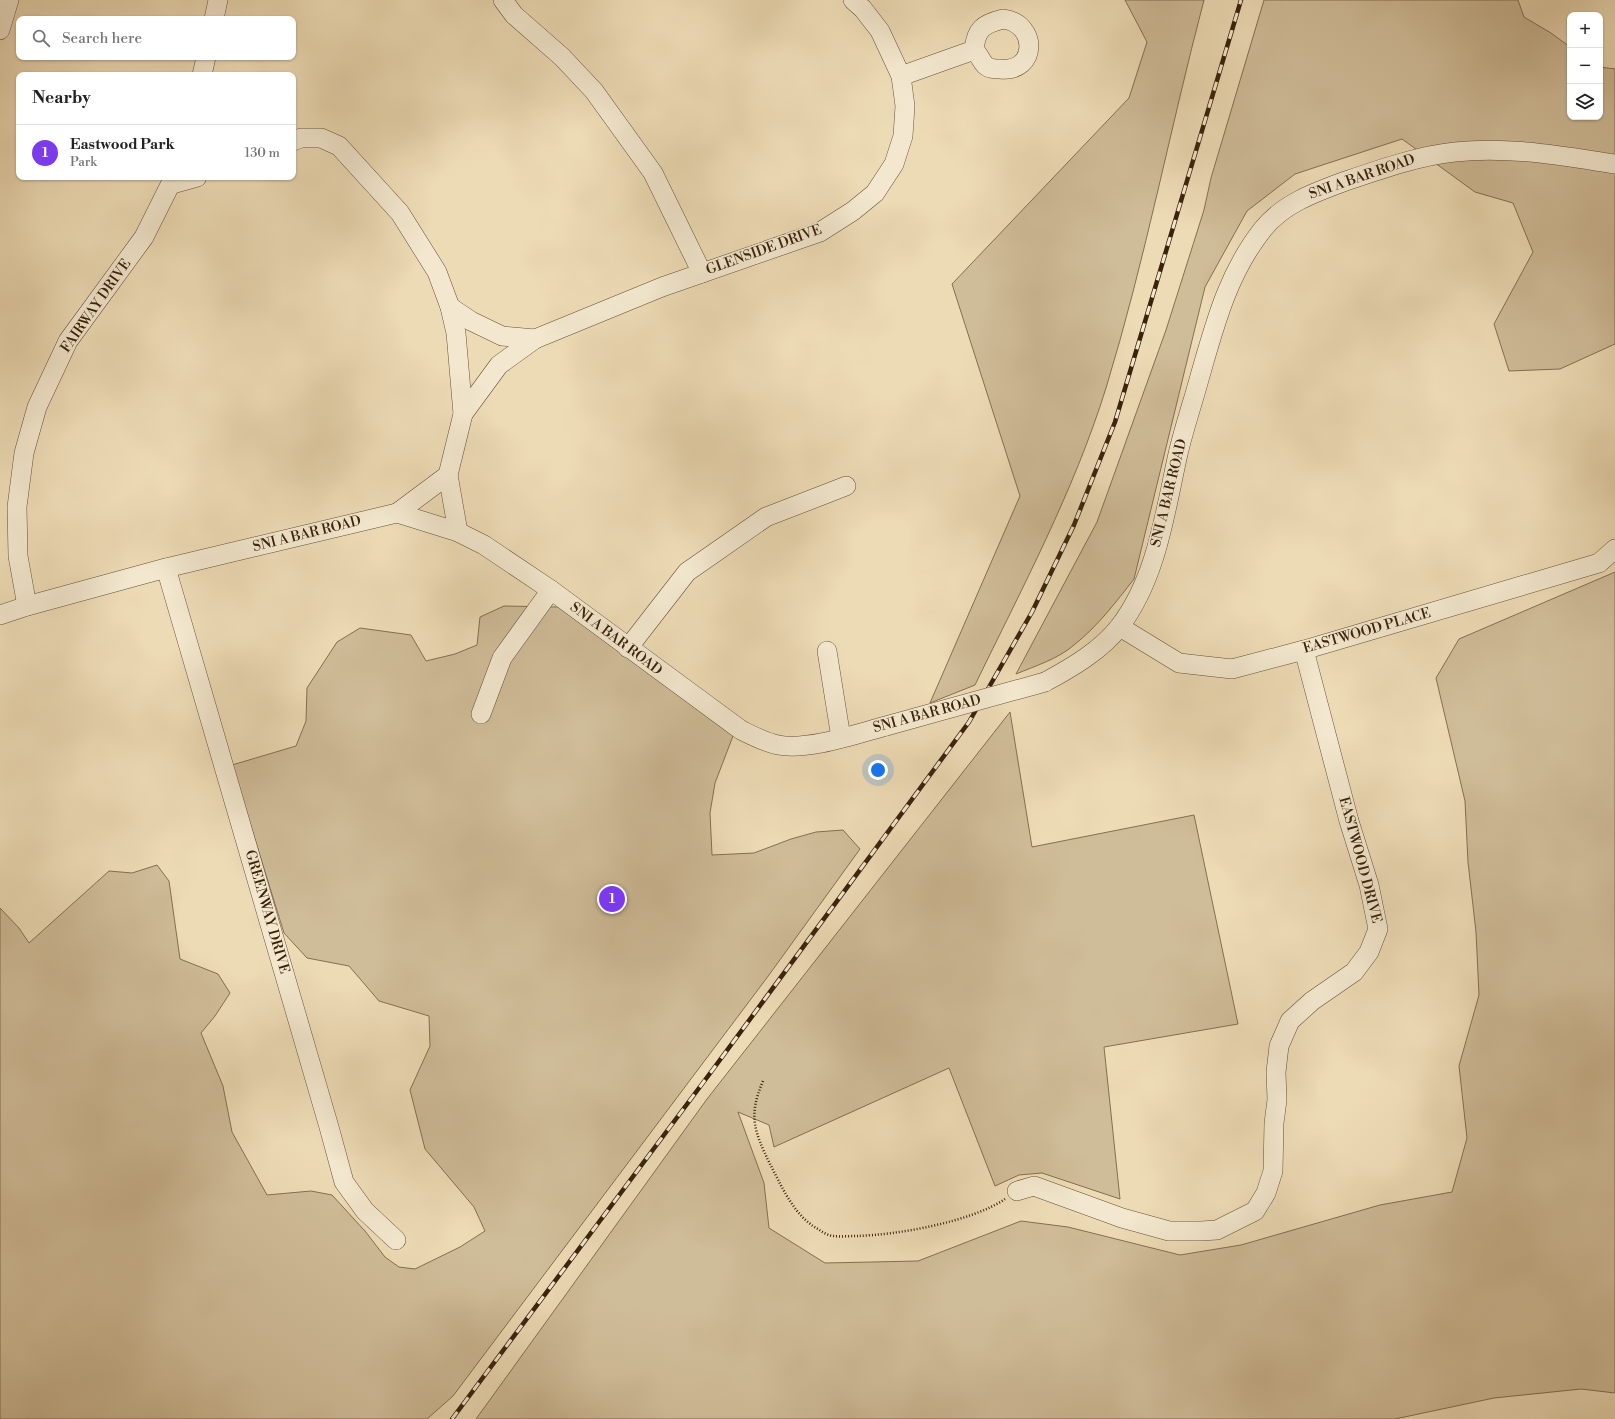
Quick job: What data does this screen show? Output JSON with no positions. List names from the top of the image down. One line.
{"streets":{"street":["SNI A BAR ROAD","GLENSIDE DRIVE","FAIRWAY DRIVE","EASTWOOD PLACE","EASTWOOD DRIVE","GREENWAY DRIVE"]},"crossings":[["SNI A BAR ROAD","FAIRWAY DRIVE"],["SNI A BAR ROAD","EASTWOOD PLACE"],["SNI A BAR ROAD","GREENWAY DRIVE"],["EASTWOOD PLACE","EASTWOOD DRIVE"]],"page":{"map_buttons":["+","−"],"search":"Search here","heading":"Nearby","list":[{"mark":"1","name":"Eastwood Park","note":"Park","value":"130 m"}],"pins":"1"}}
